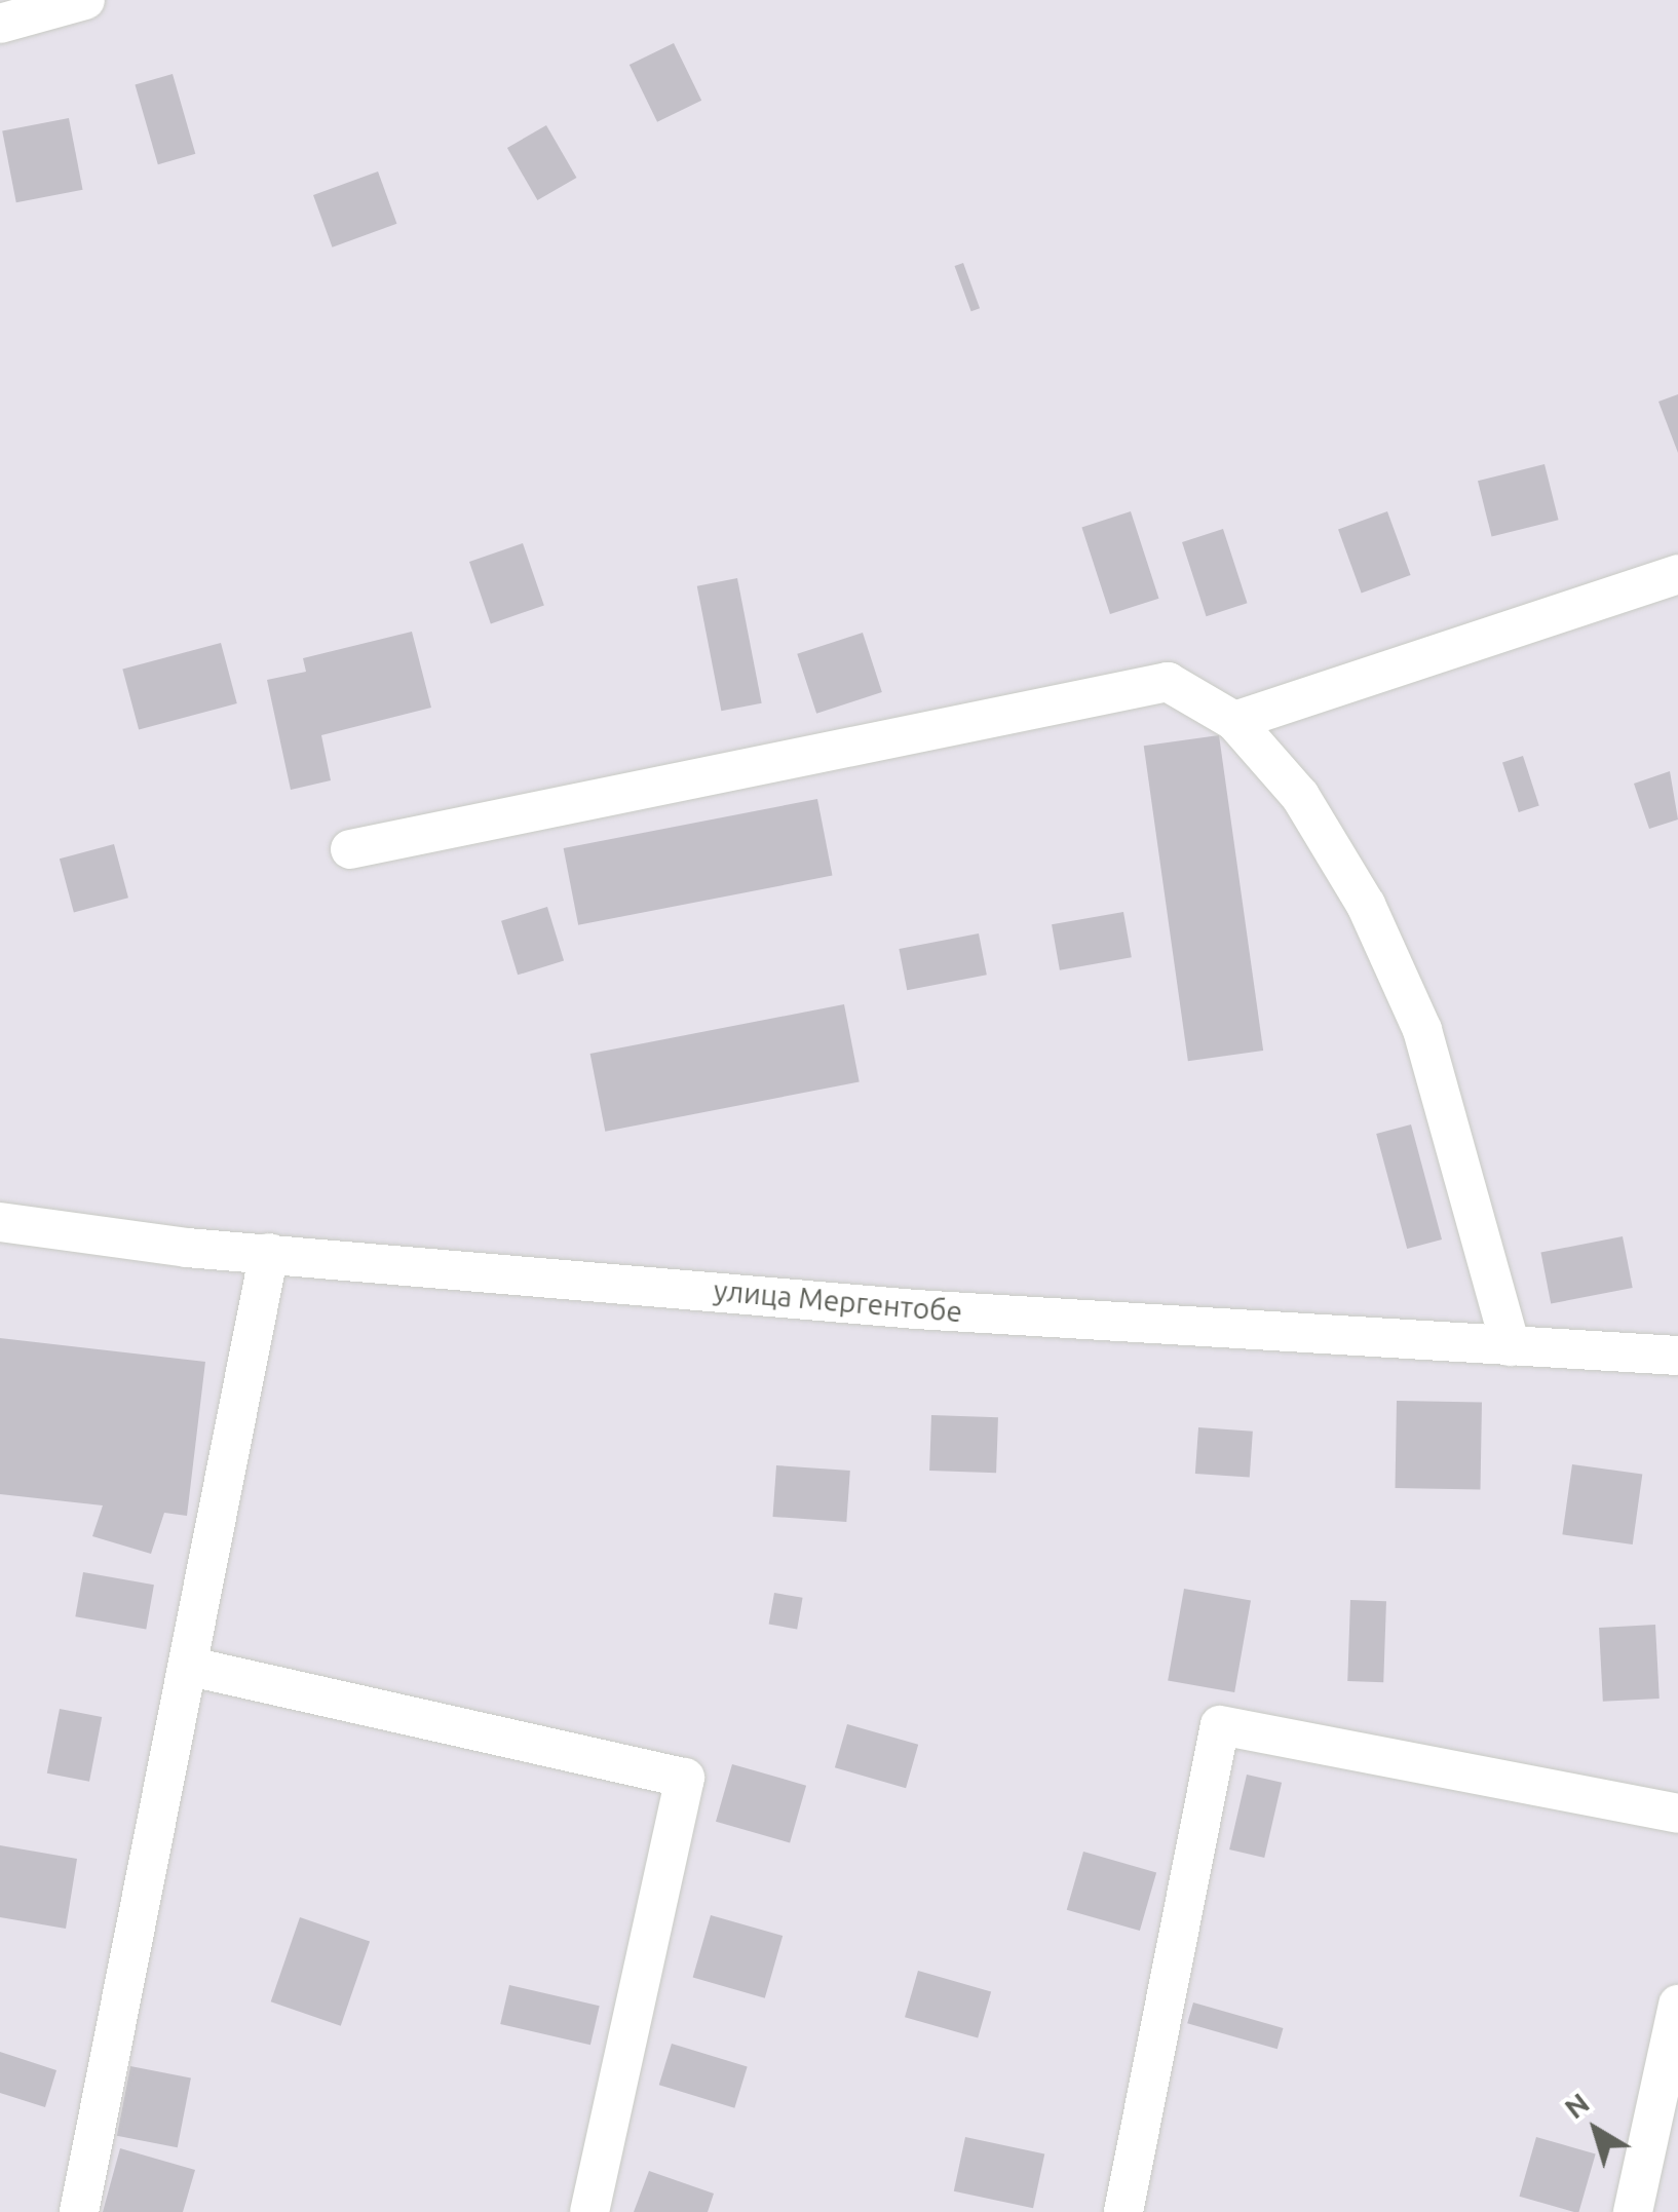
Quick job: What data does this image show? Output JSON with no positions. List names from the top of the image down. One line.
{"streets":{"street":["улица Мергентобе"]},"north":"top left"}
